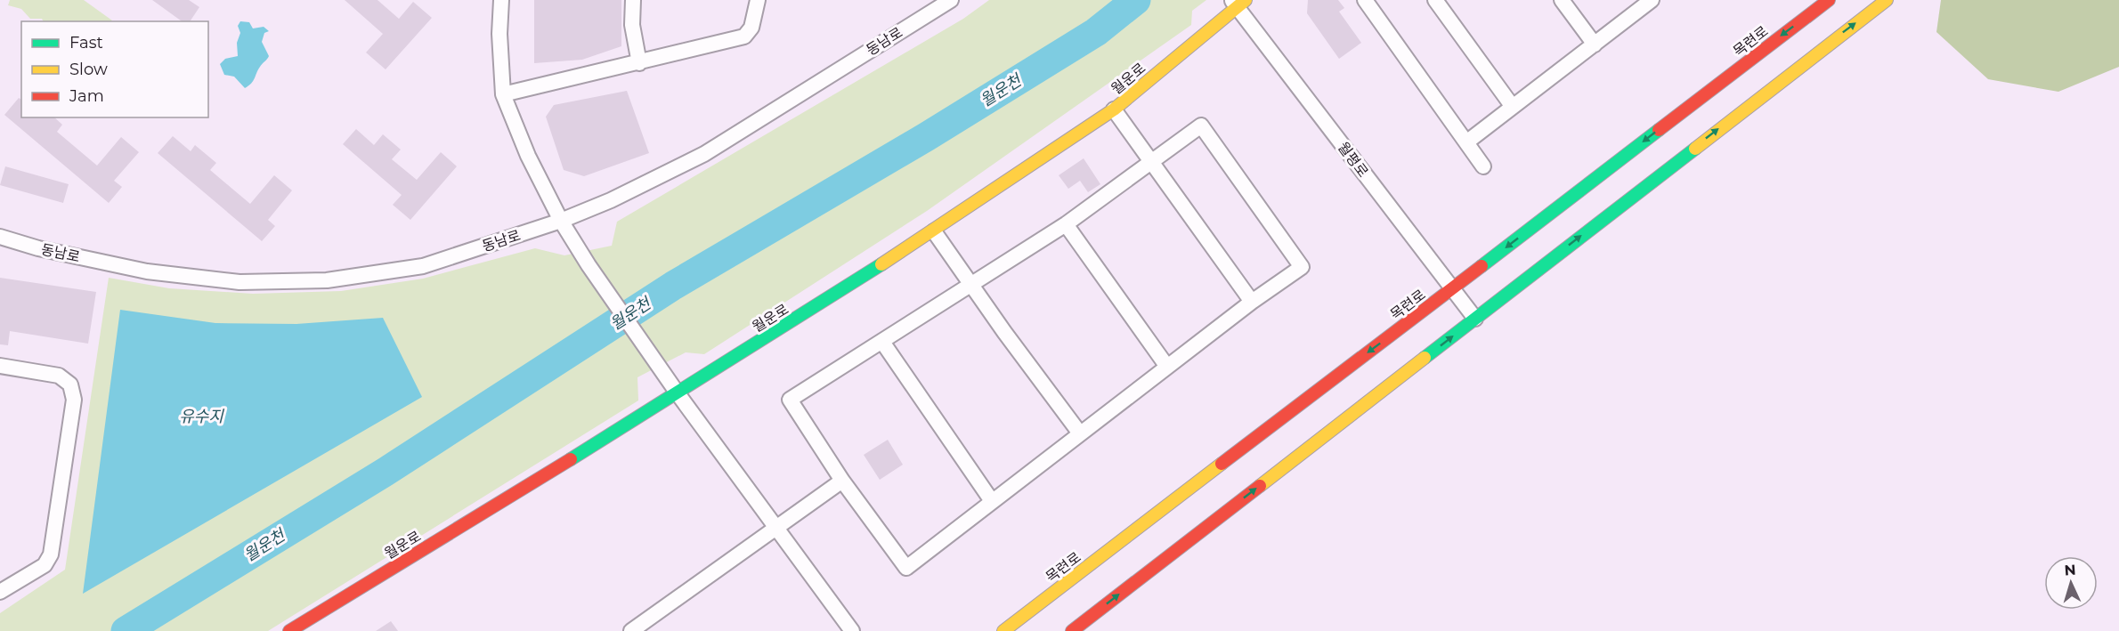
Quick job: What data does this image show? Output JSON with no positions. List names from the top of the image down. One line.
{"streets":{"street":["동남로","목련로","월운로","월평로"]},"crossings":[["목련로","월평로"],["월운로","월평로"]],"water":["월운천","유수지"],"legend":["Fast","Slow","Jam"],"north":"top"}
